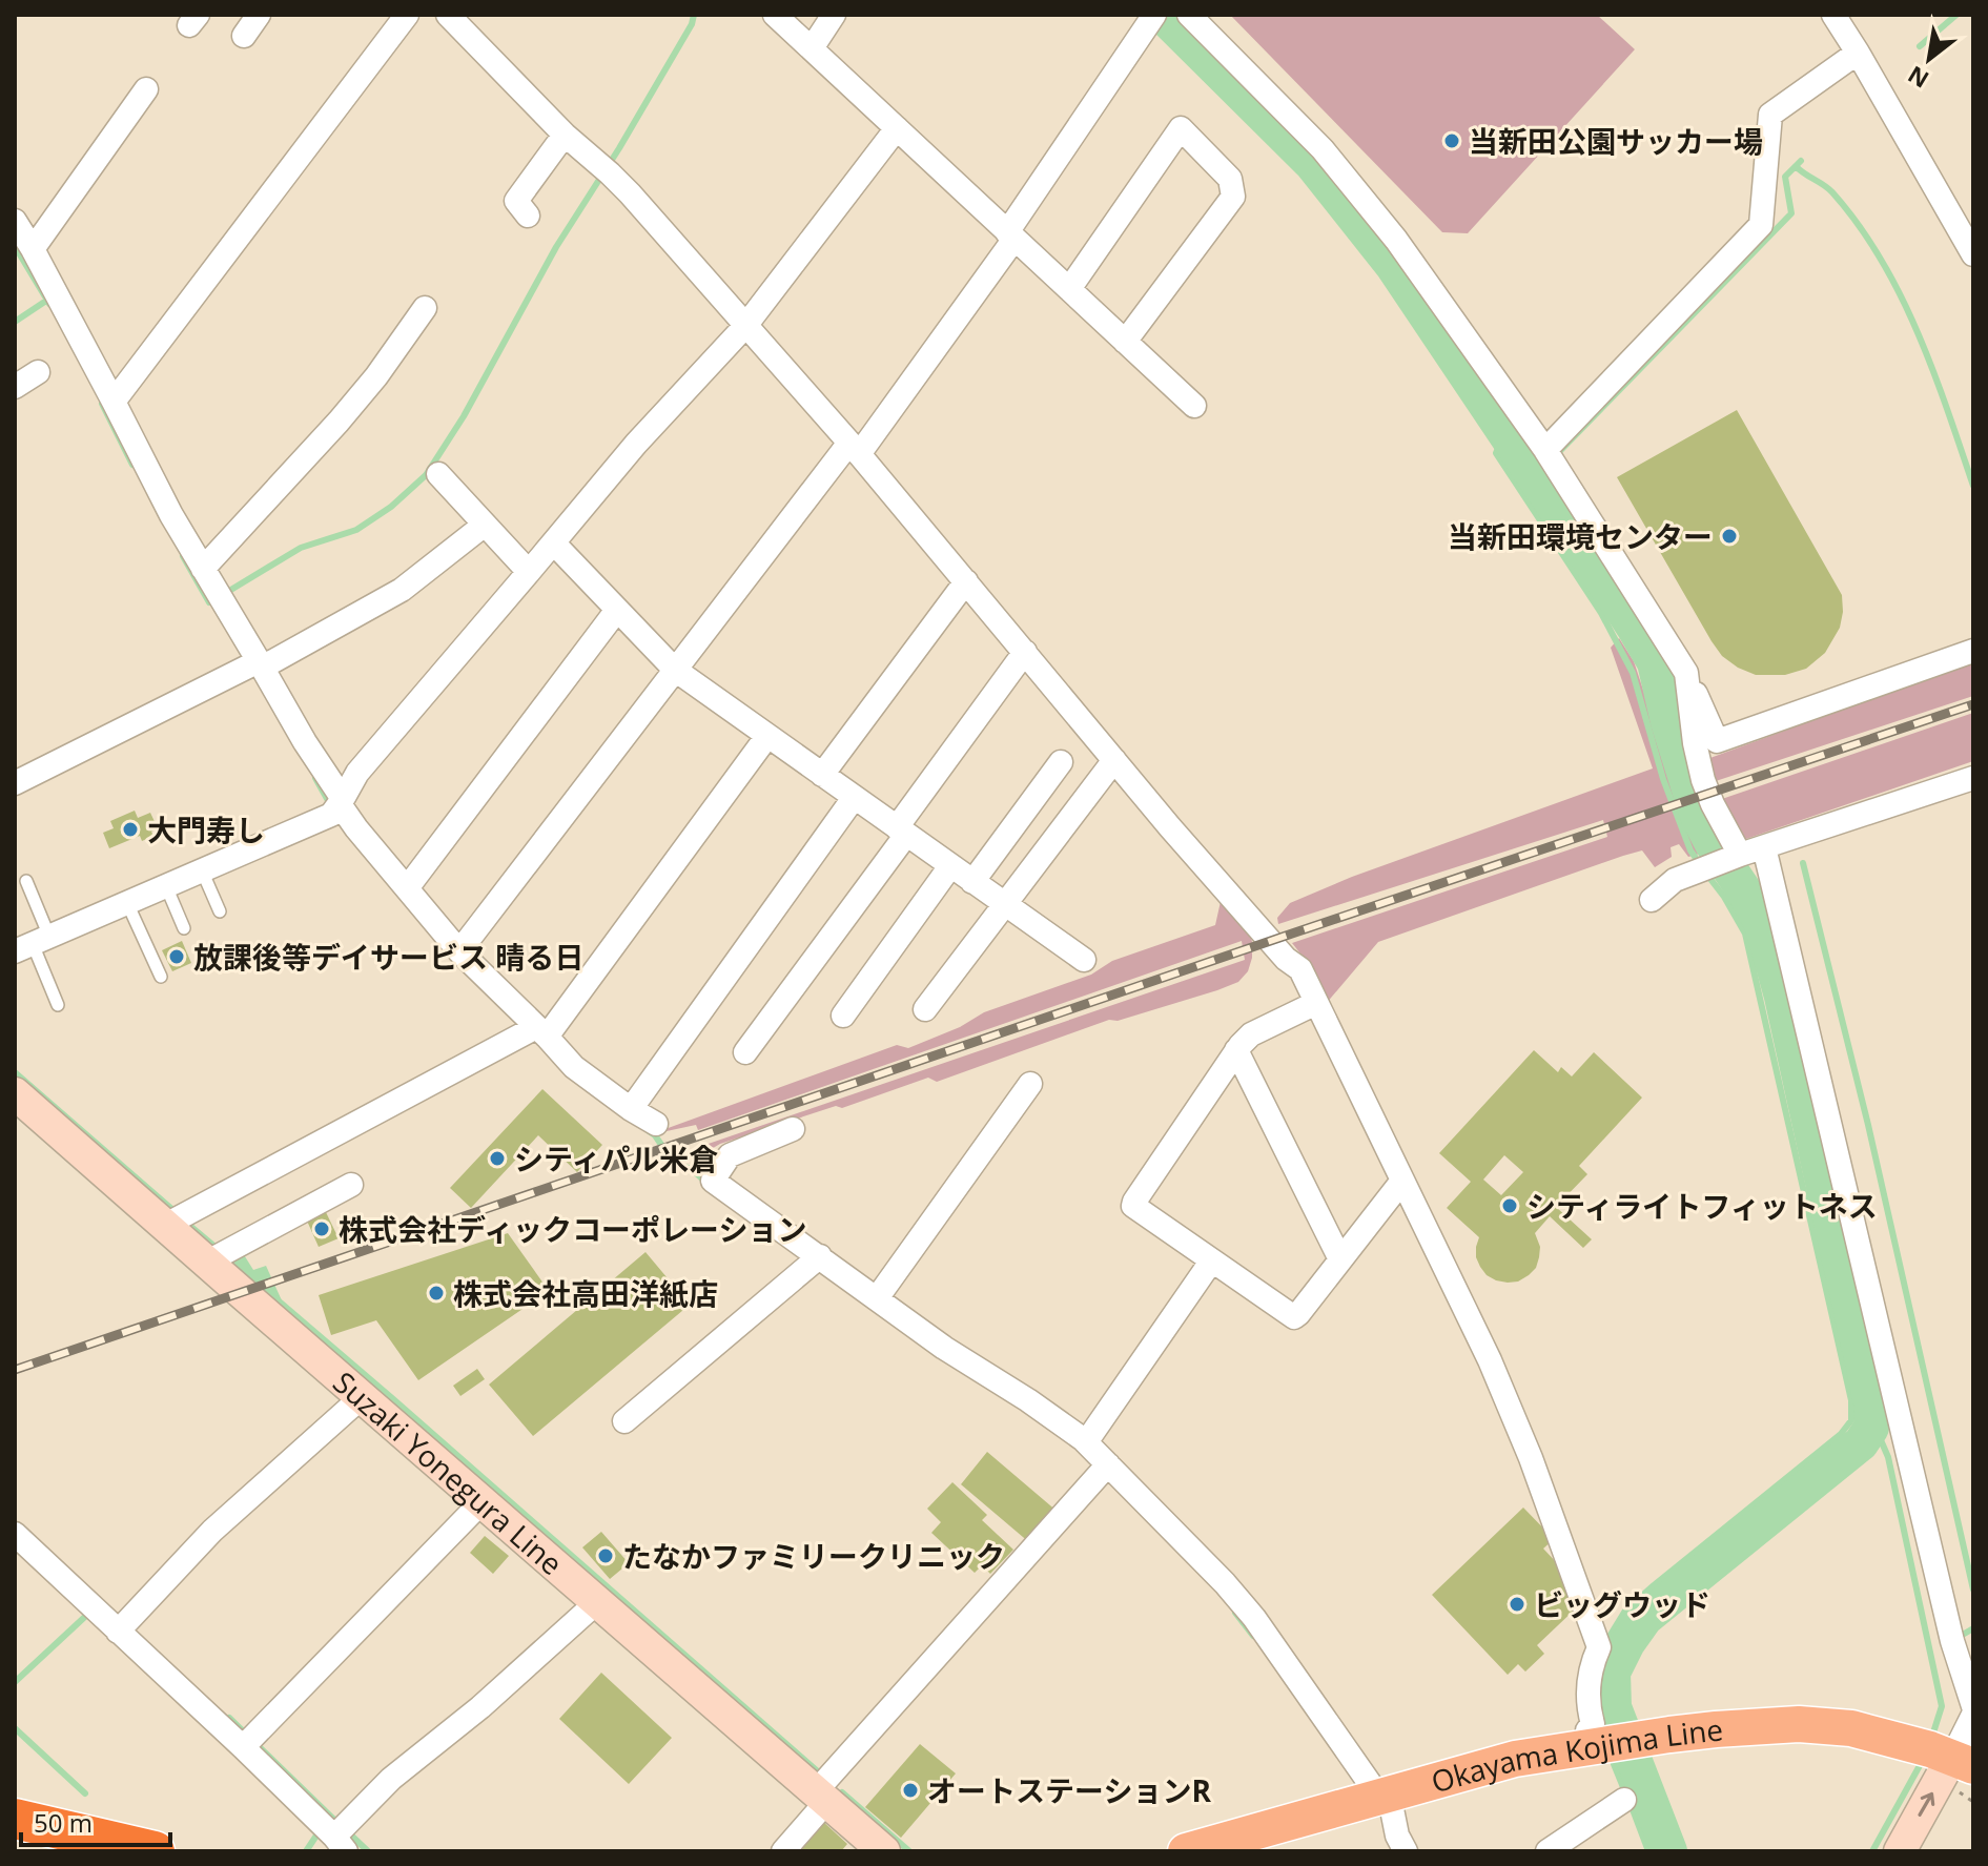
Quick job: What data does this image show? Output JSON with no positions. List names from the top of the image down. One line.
{"streets":{"main road":["Suzaki Yonegura Line","Okayama Kojima Line"]},"places":["当新田公園サッカー場","当新田環境センター","大門寿し","放課後等デイサービス 晴る日","シティパル米倉","シティライトフィットネス","株式会社ディックコーポレーション","株式会社高田洋紙店","たなかファミリークリニック","ビッグウッド","オートステーションR"],"scale_bar":"50 m","north":"bottom left"}
